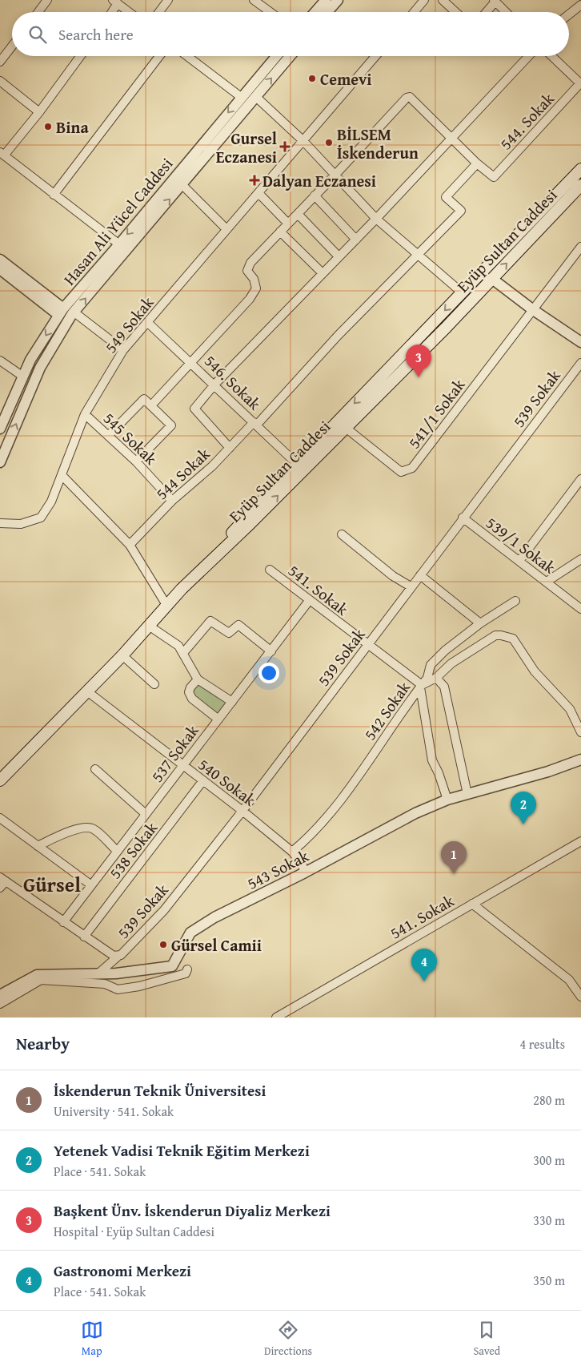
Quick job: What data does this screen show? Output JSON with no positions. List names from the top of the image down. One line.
{"streets":{"main road":["Eyüp Sultan Caddesi"],"street":["544. Sokak","Hasan Ali Yücel Caddesi","549 Sokak","546. Sokak","539 Sokak","541/1 Sokak","545 Sokak","544 Sokak","539/1 Sokak","541. Sokak","542 Sokak","537 Sokak","540 Sokak","538 Sokak","543 Sokak"]},"crossings":[["Eyüp Sultan Caddesi","541/1 Sokak"],["Eyüp Sultan Caddesi","540 Sokak"],["549 Sokak","546. Sokak"],["549 Sokak","545 Sokak"],["546. Sokak","544 Sokak"],["539 Sokak","539/1 Sokak"],["539 Sokak","541. Sokak"],["539 Sokak","540 Sokak"],["539 Sokak","543 Sokak"],["545 Sokak","544 Sokak"],["541. Sokak","542 Sokak"],["541. Sokak","537 Sokak"],["542 Sokak","540 Sokak"],["537 Sokak","540 Sokak"],["540 Sokak","538 Sokak"],["540 Sokak","543 Sokak"]],"districts":["Gürsel"],"places":{"other":["Cemevi","Bina","BİLSEM İskenderun","Gürsel Camii"],"health":["Gursel Eczanesi","Dalyan Eczanesi"]},"page":{"search":"Search here","pins":["3","2","1","4"],"heading":["Nearby","4 results"],"list":[{"mark":"1","name":"İskenderun Teknik Üniversitesi","note":"University · 541. Sokak","value":"280 m"},{"mark":"2","name":"Yetenek Vadisi Teknik Eğitim Merkezi","note":"Place · 541. Sokak","value":"300 m"},{"mark":"3","name":"Başkent Ünv. İskenderun Diyaliz Merkezi","note":"Hospital · Eyüp Sultan Caddesi","value":"330 m"},{"mark":"4","name":"Gastronomi Merkezi","note":"Place · 541. Sokak","value":"350 m"}],"nav":["Map","Directions","Saved"]}}
